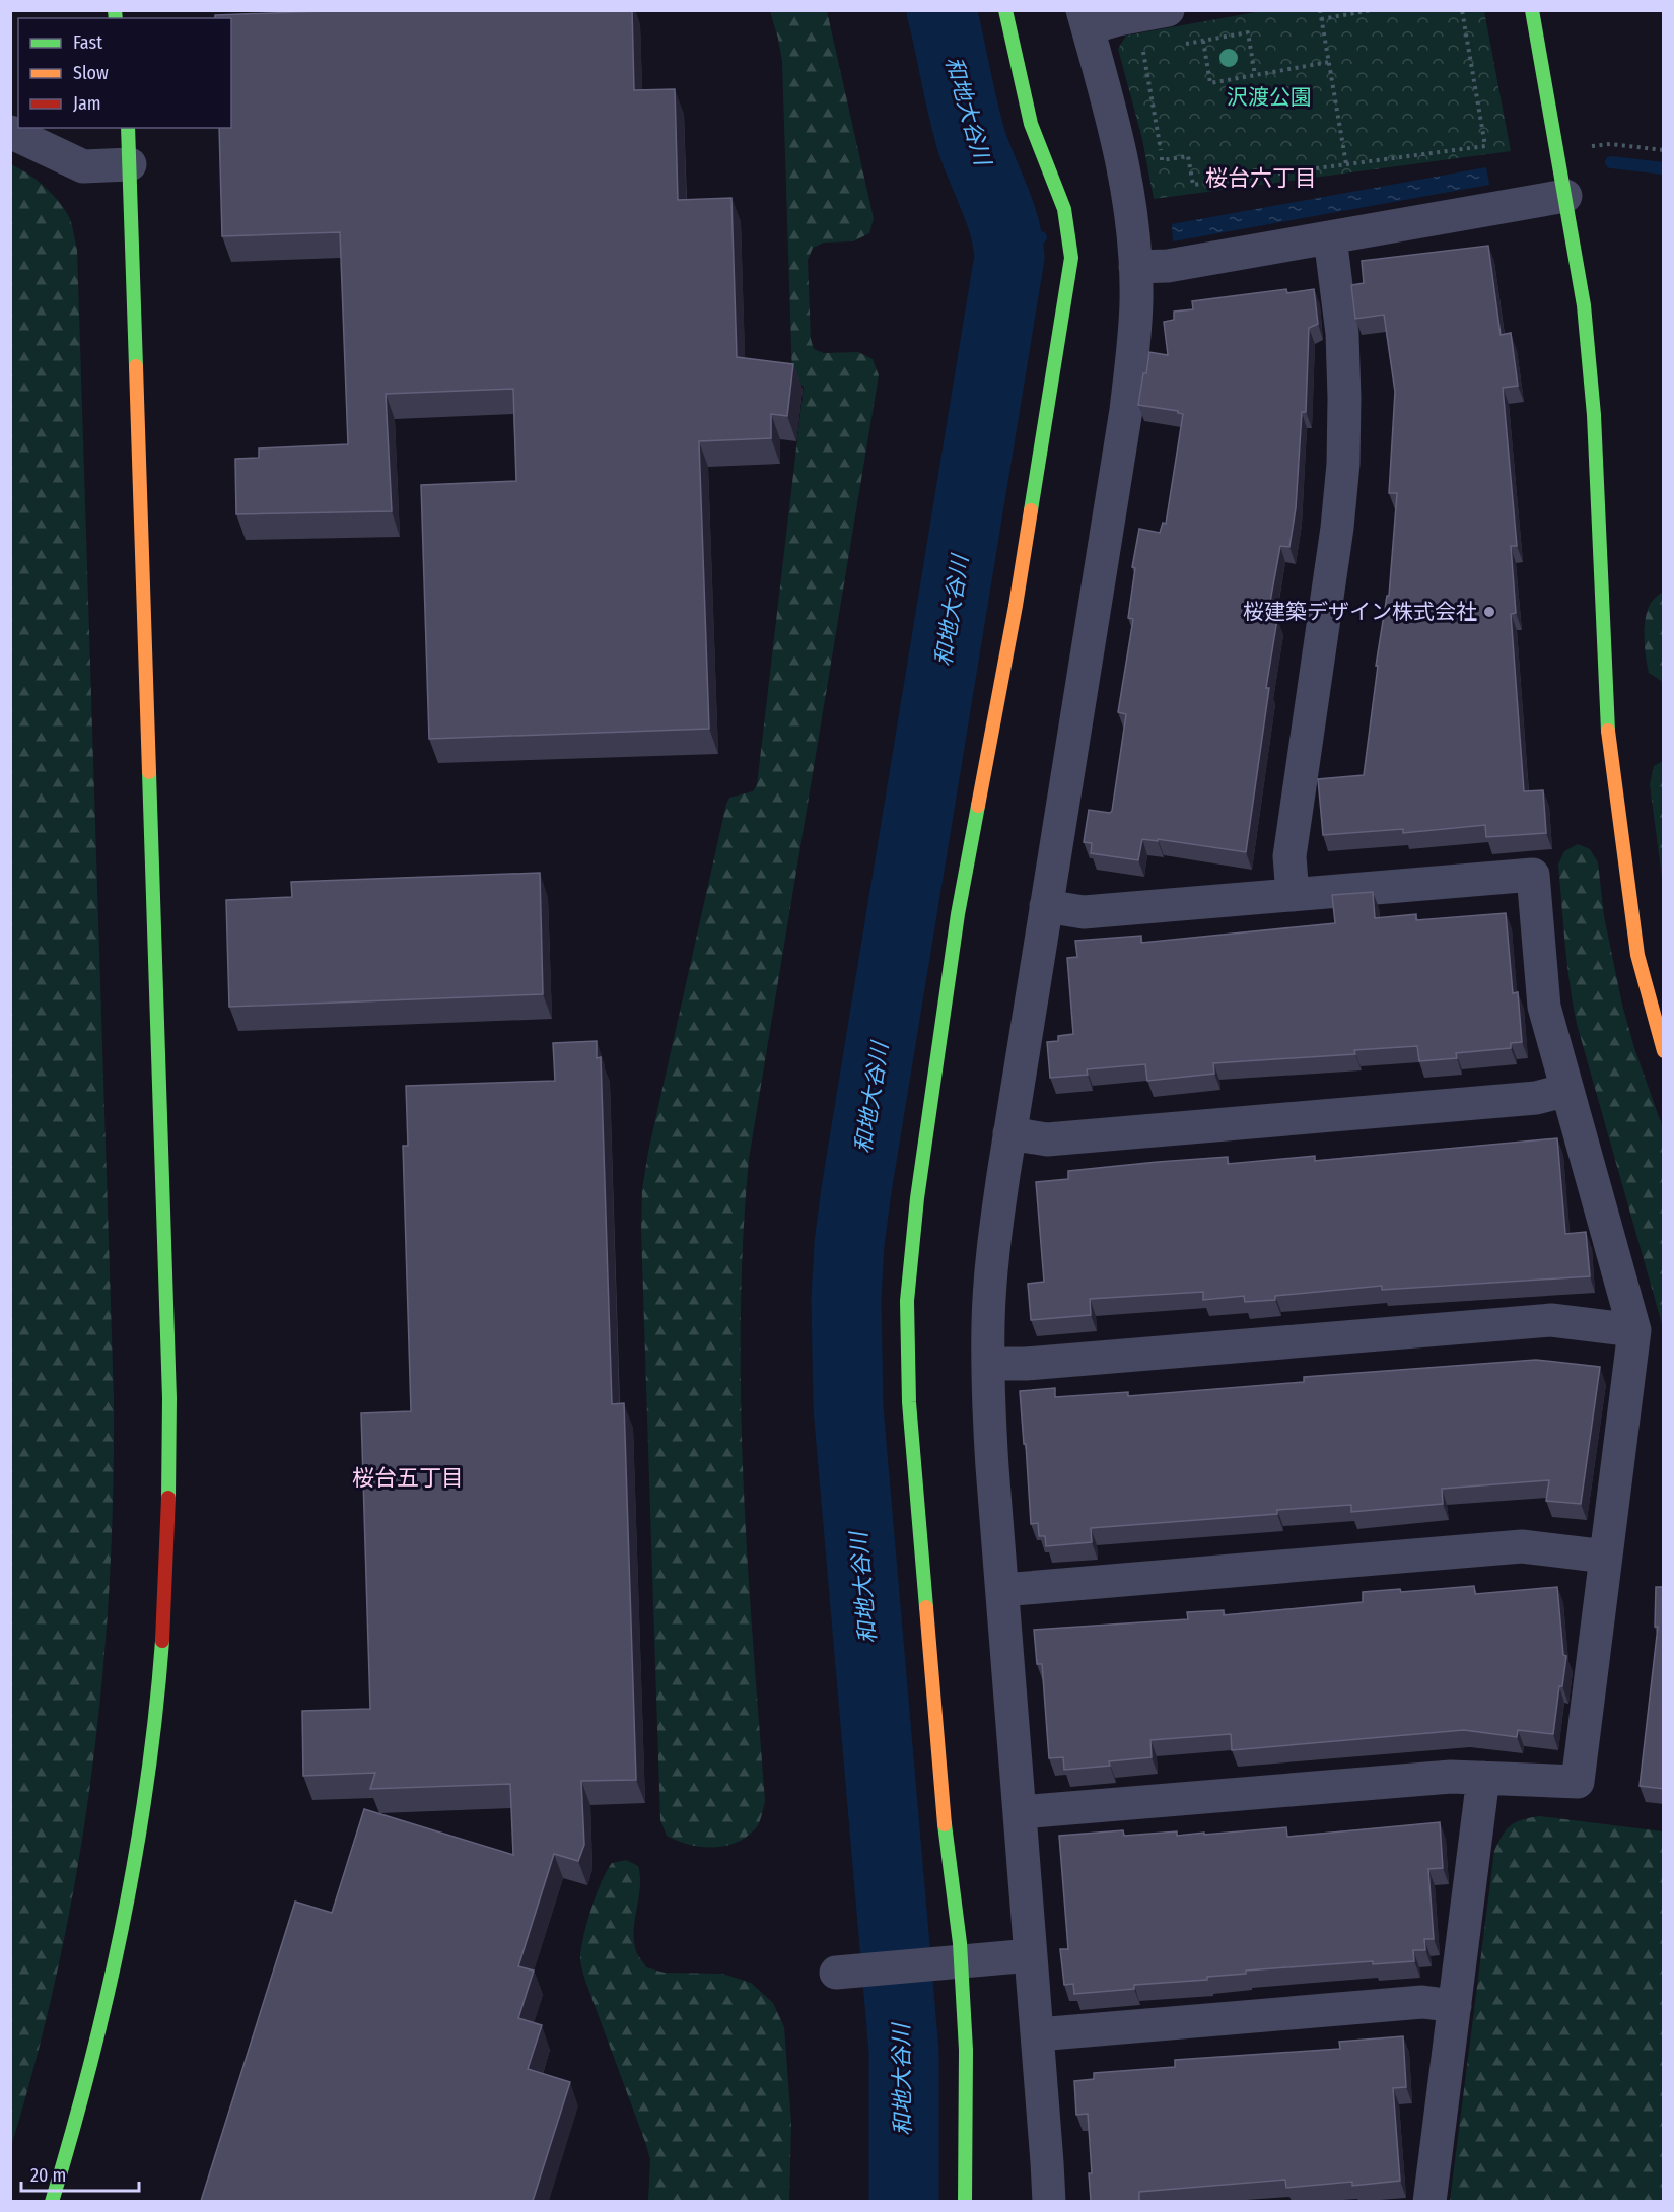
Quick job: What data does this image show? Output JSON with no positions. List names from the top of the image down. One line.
{"districts":["桜台六丁目","桜台五丁目"],"water":["和地大谷川"],"parks":["沢渡公園"],"places":["桜建築デザイン株式会社"],"legend":["Fast","Slow","Jam"],"scale_bar":"20 m"}
